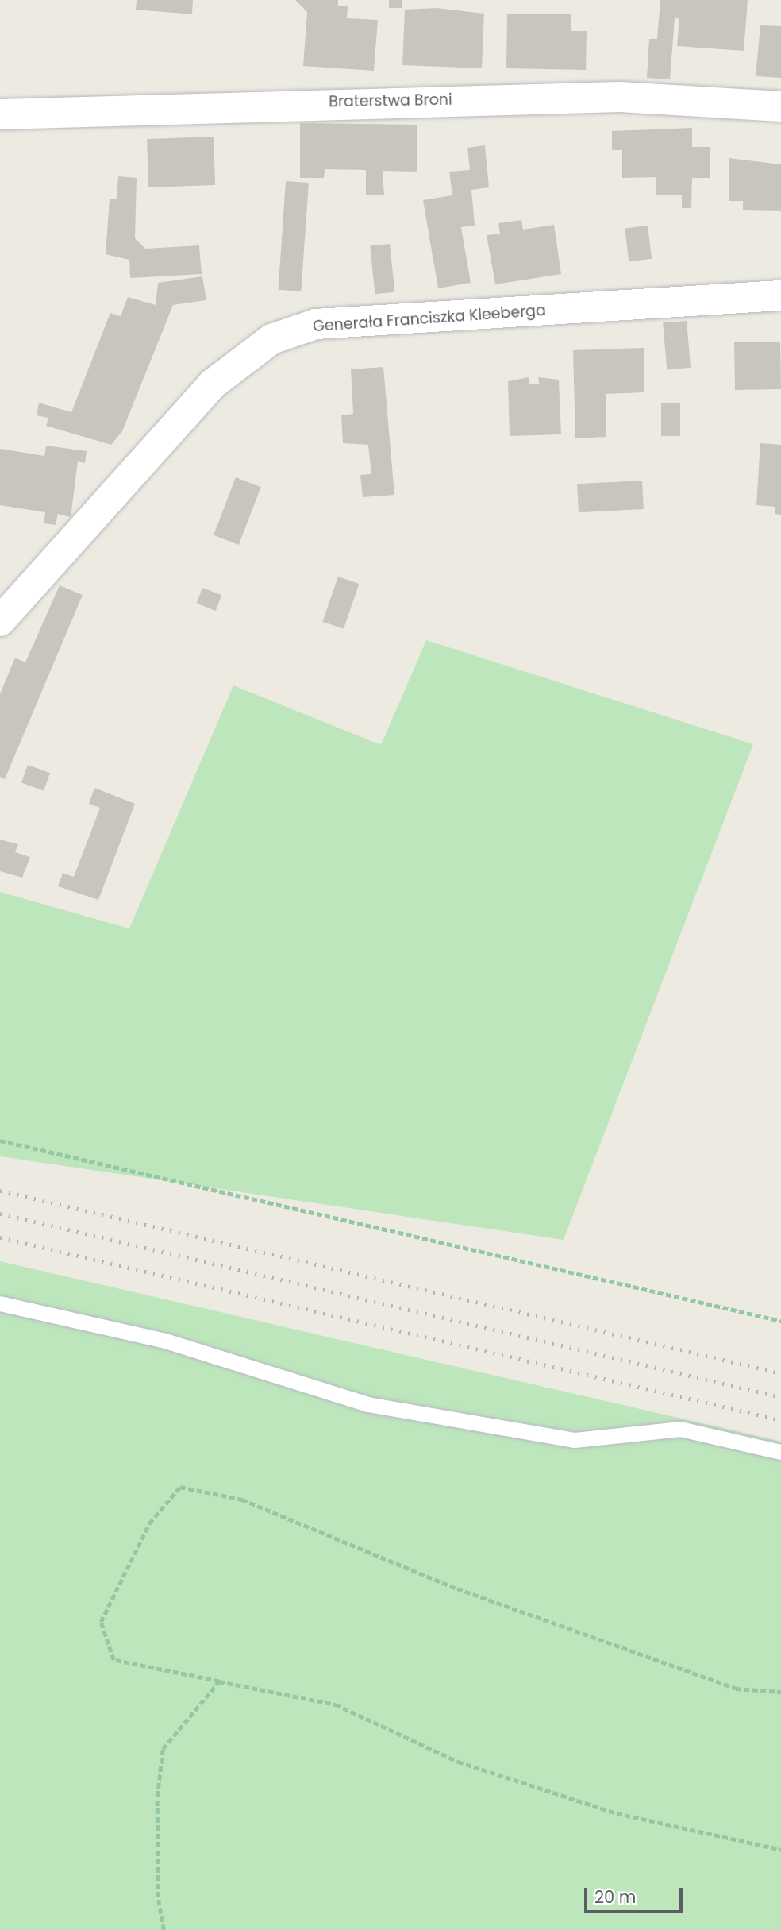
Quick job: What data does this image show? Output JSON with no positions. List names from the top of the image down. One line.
{"streets":{"street":["Braterstwa Broni","Generała Franciszka Kleeberga"]},"scale_bar":"20 m"}
